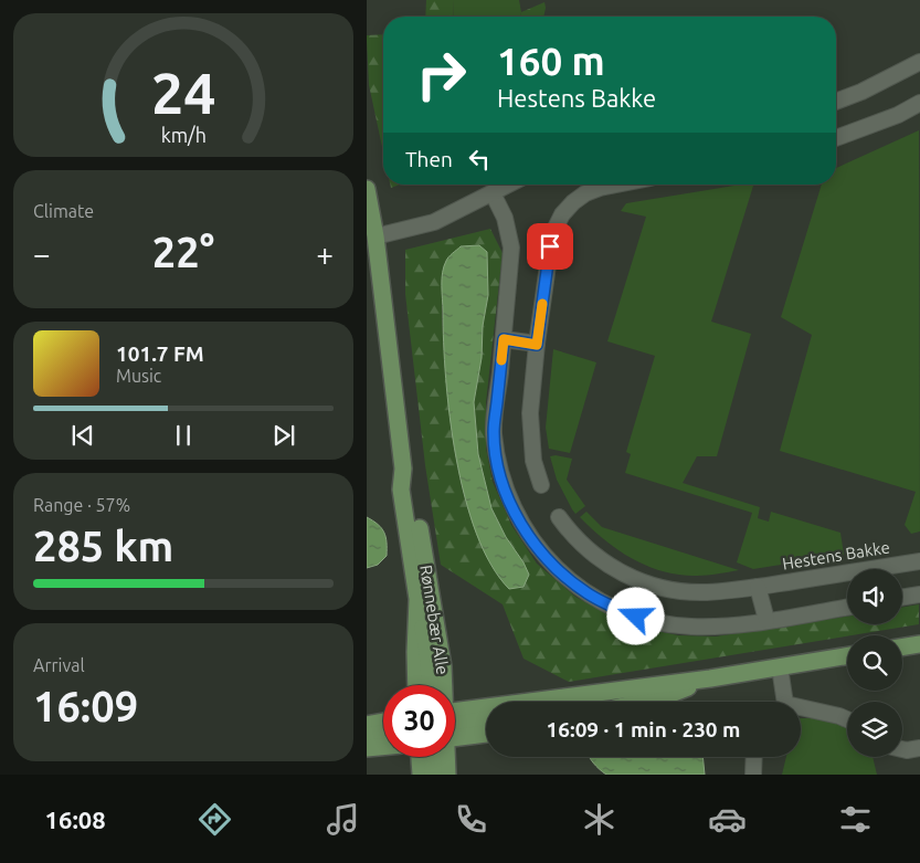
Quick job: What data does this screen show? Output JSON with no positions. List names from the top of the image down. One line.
{"streets":{"main road":["Rønnebær Alle"],"street":["Hestens Bakke"]},"page":{"turn":["160 m","Hestens Bakke"],"then":"Then","tile":["Climate",["Range · 57%","285 km"],["Arrival","16:09"]],"heat":["−","22°","+"],"song":["101.7 FM","Music"],"limit":"30","trip":"16:09 · 1 min · 230 m","tabs":"16:08","gauge":["24","km/h"]}}
